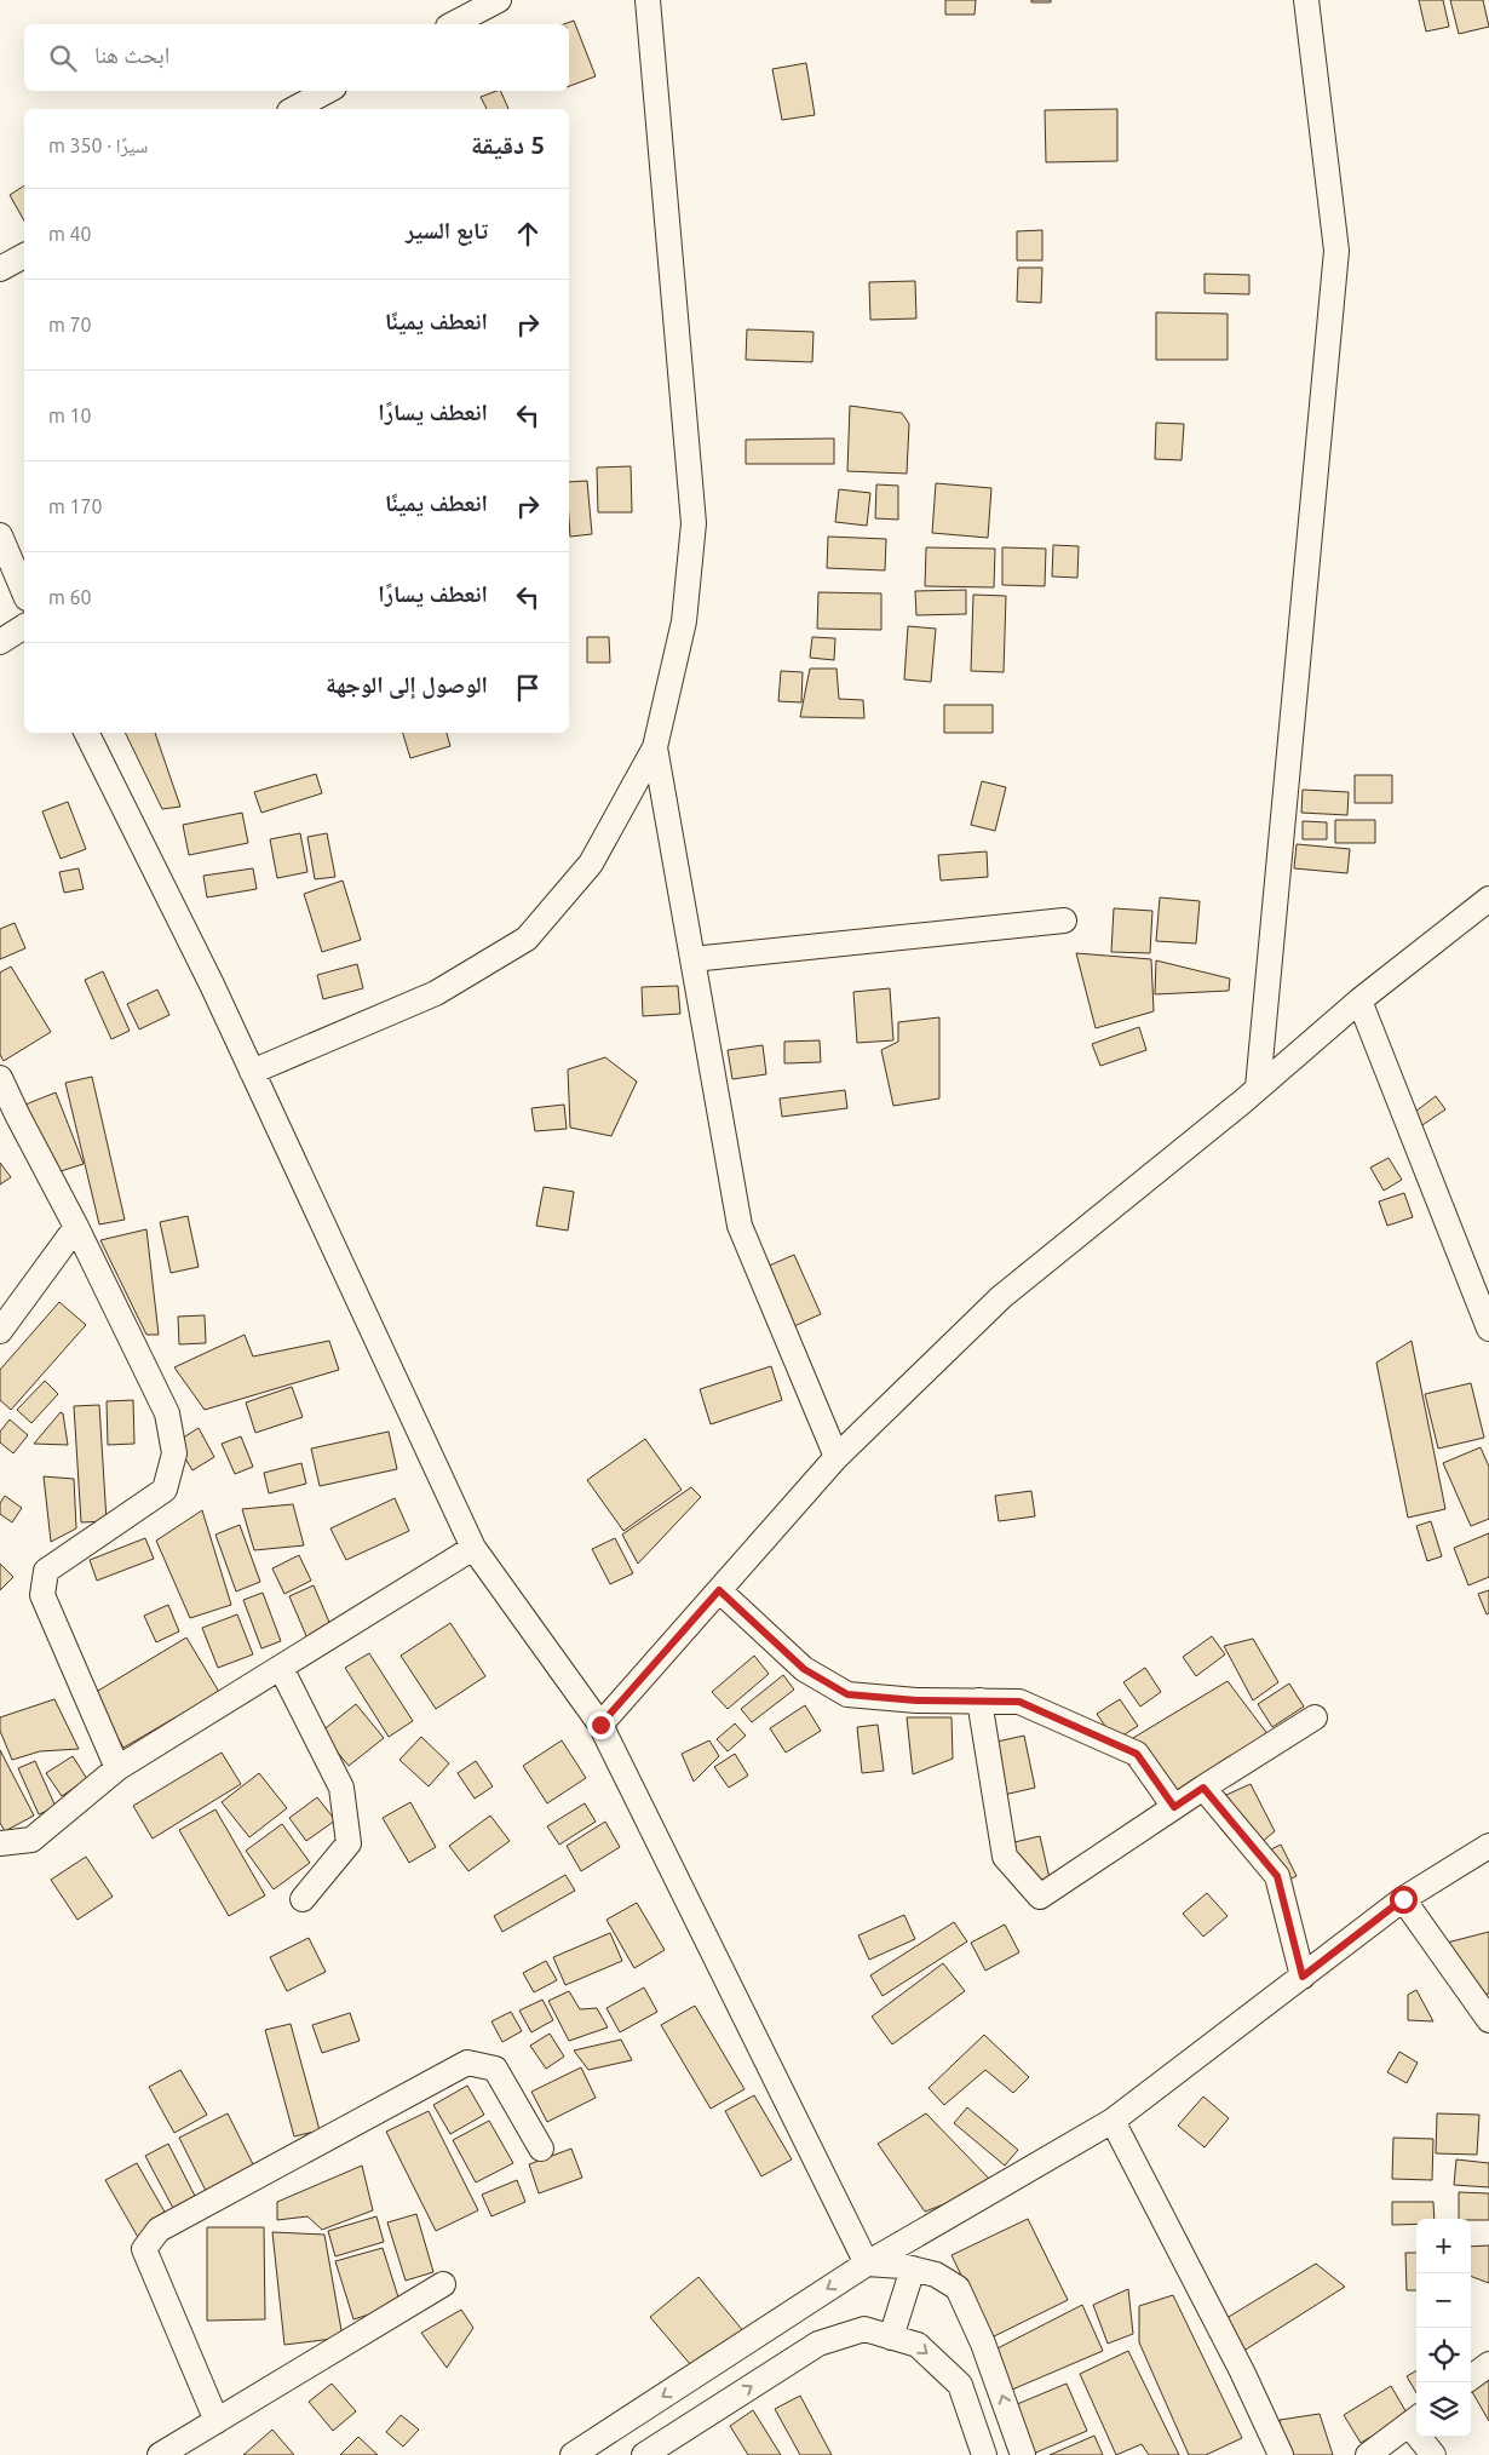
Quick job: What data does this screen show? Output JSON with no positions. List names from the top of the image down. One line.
{"page":{"search":"ابحث هنا","heading":["5 دقيقة","سيرًا · 350 m"],"list":[["تابع السير","40 m"],["انعطف يمينًا","70 m"],["انعطف يسارًا","10 m"],["انعطف يمينًا","170 m"],["انعطف يسارًا","60 m"],"الوصول إلى الوجهة"],"map_buttons":["+","−"]}}
